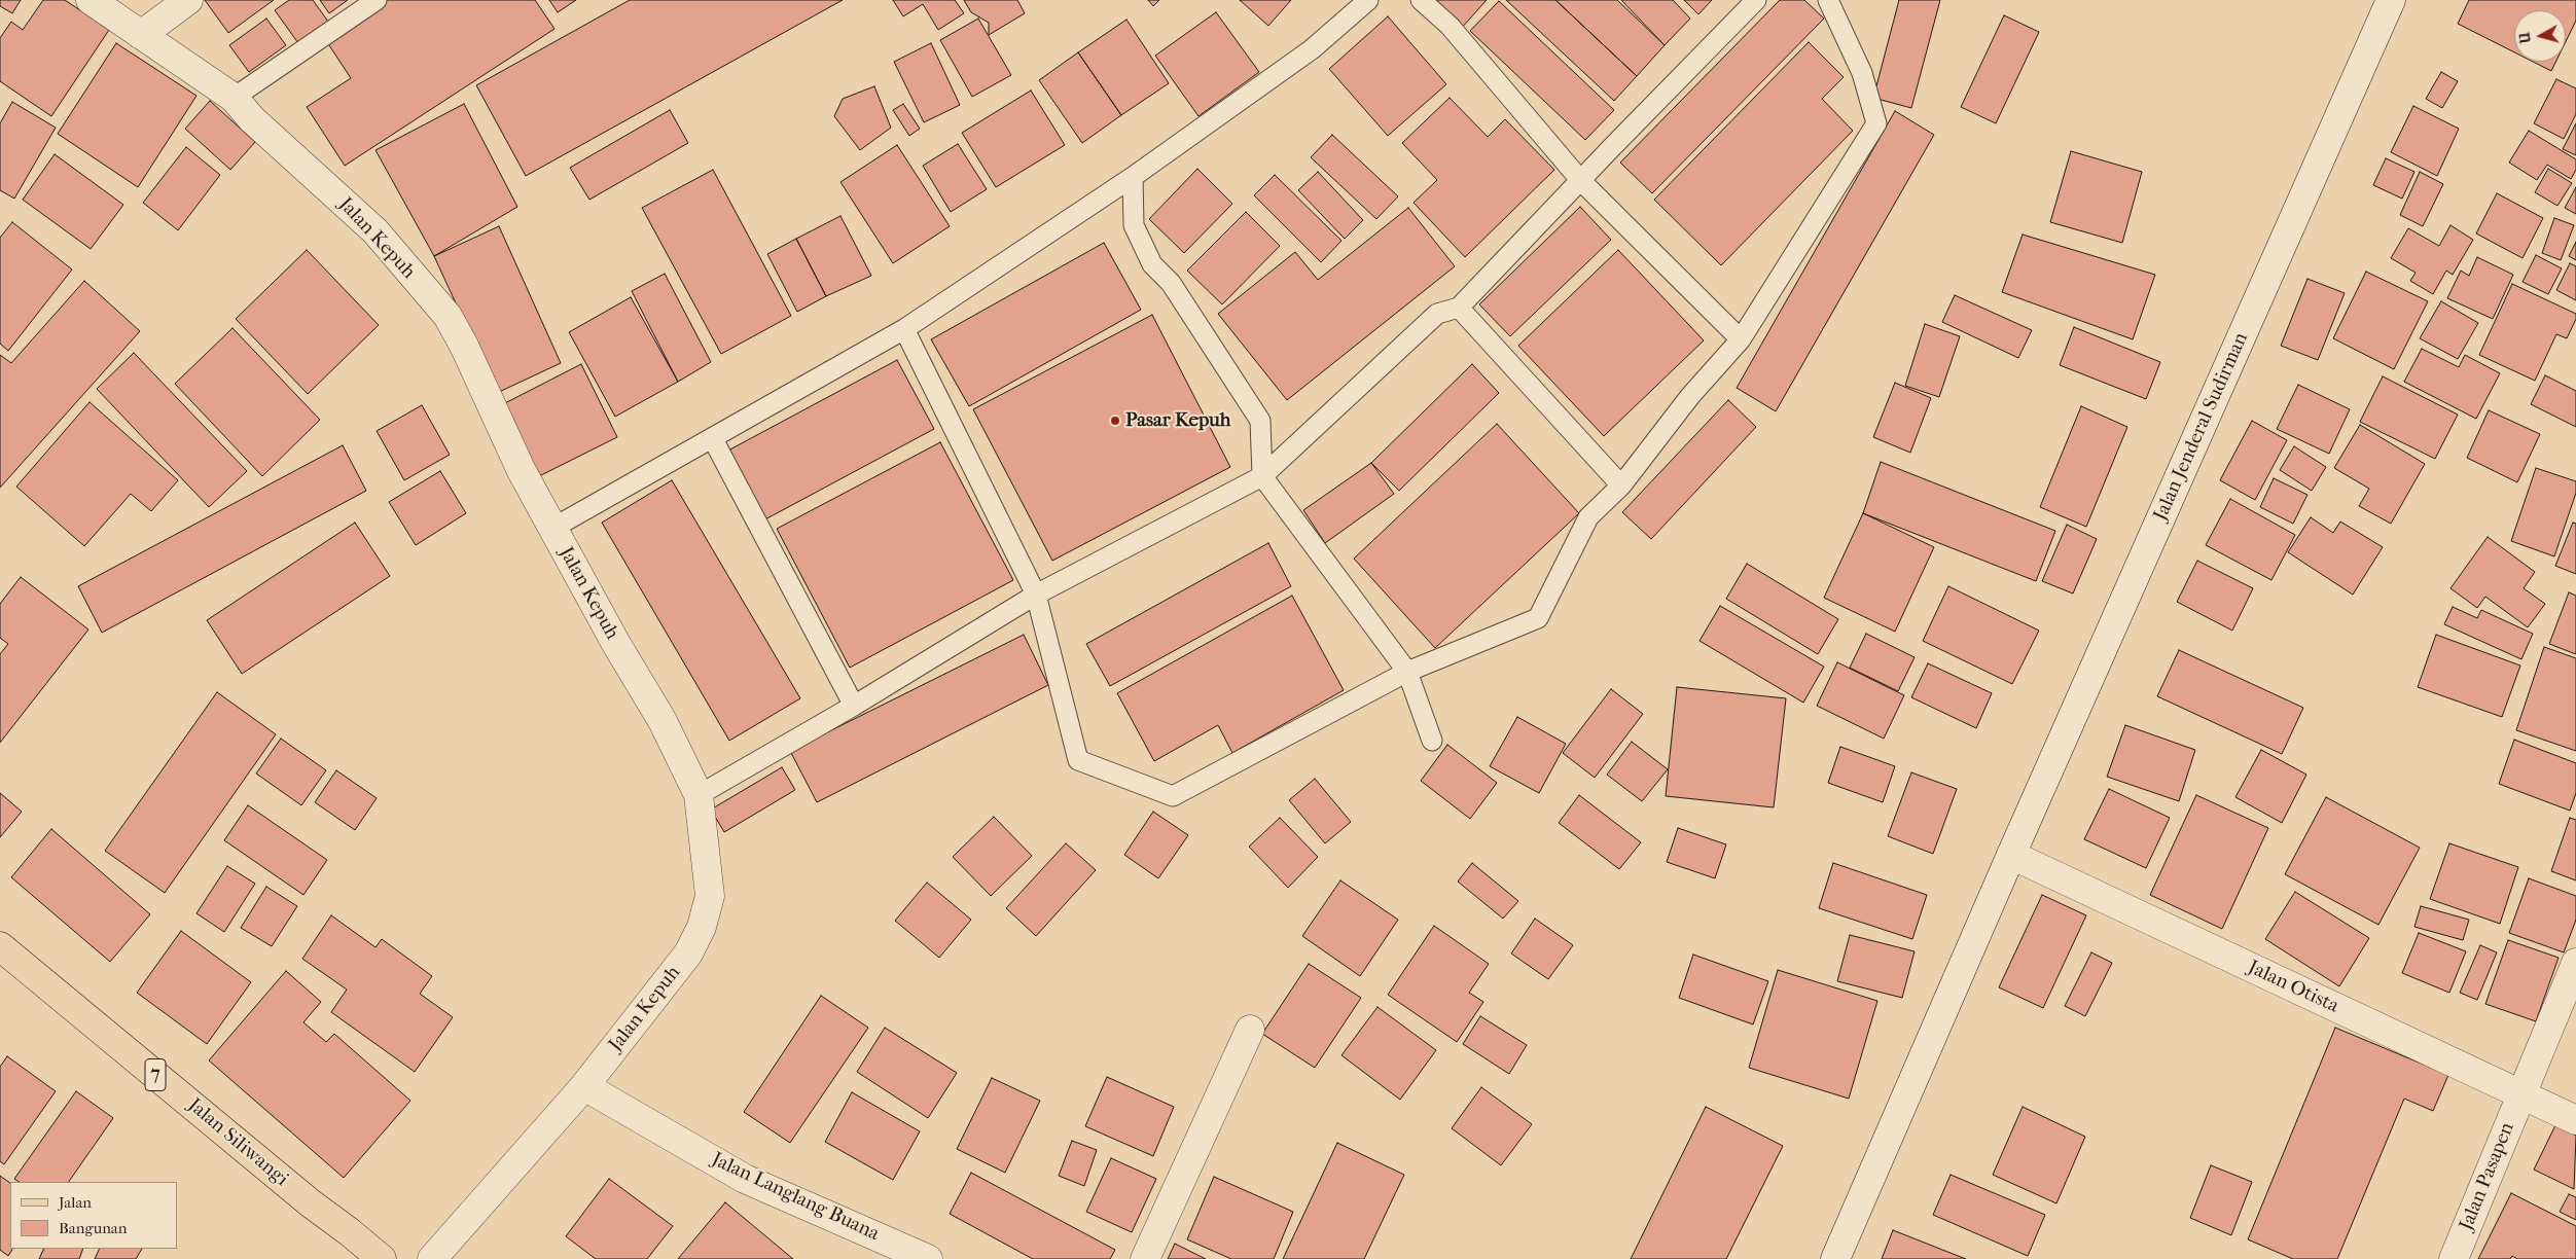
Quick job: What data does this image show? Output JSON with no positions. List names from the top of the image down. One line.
{"streets":{"main road":["7","Jalan Siliwangi"],"street":["Jalan Kepuh","Jalan Jenderal Sudirman","Jalan Otista","Jalan Pasapen","Jalan Langlang Buana"]},"crossings":[["Jalan Kepuh","Jalan Langlang Buana"],["Jalan Jenderal Sudirman","Jalan Otista"],["Jalan Otista","Jalan Pasapen"]],"places":["Pasar Kepuh"],"legend":["Jalan","Bangunan"],"north":"left"}
